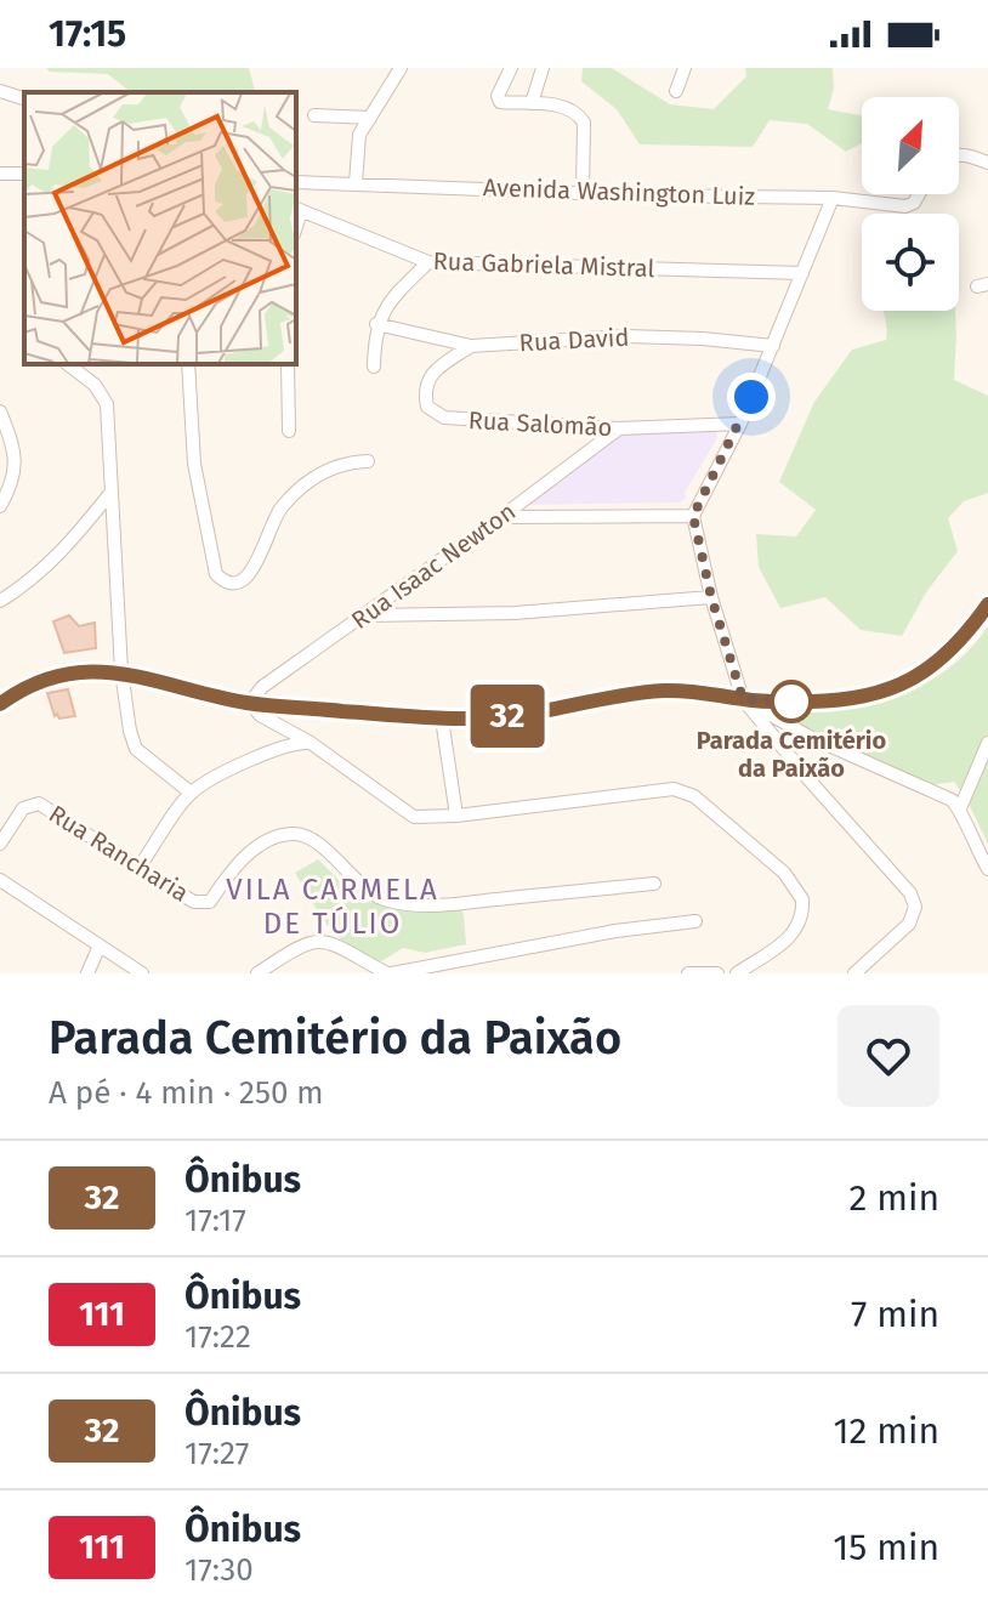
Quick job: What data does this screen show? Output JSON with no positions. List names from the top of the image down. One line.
{"streets":{"street":["Avenida Washington Luiz","Rua Gabriela Mistral","Rua David","Rua Salomão","Rua Isaac Newton","Rua Rancharia"]},"crossings":[["Rua David","Rua Salomão"],["Rua Salomão","Rua Isaac Newton"]],"districts":["VILA CARMELA DE TÚLIO"],"places":["Parada Cemitério da Paixão"],"lines":["bus line 32"],"north":"top right","page":{"status":"17:15","on_map":"32","heading":["Parada Cemitério da Paixão","A pé · 4 min · 250 m"],"list":[{"mark":"32","name":"Ônibus","note":"17:17","value":"2 min"},{"mark":"111","name":"Ônibus","note":"17:22","value":"7 min"},{"mark":"32","name":"Ônibus","note":"17:27","value":"12 min"},{"mark":"111","name":"Ônibus","note":"17:30","value":"15 min"}]}}
